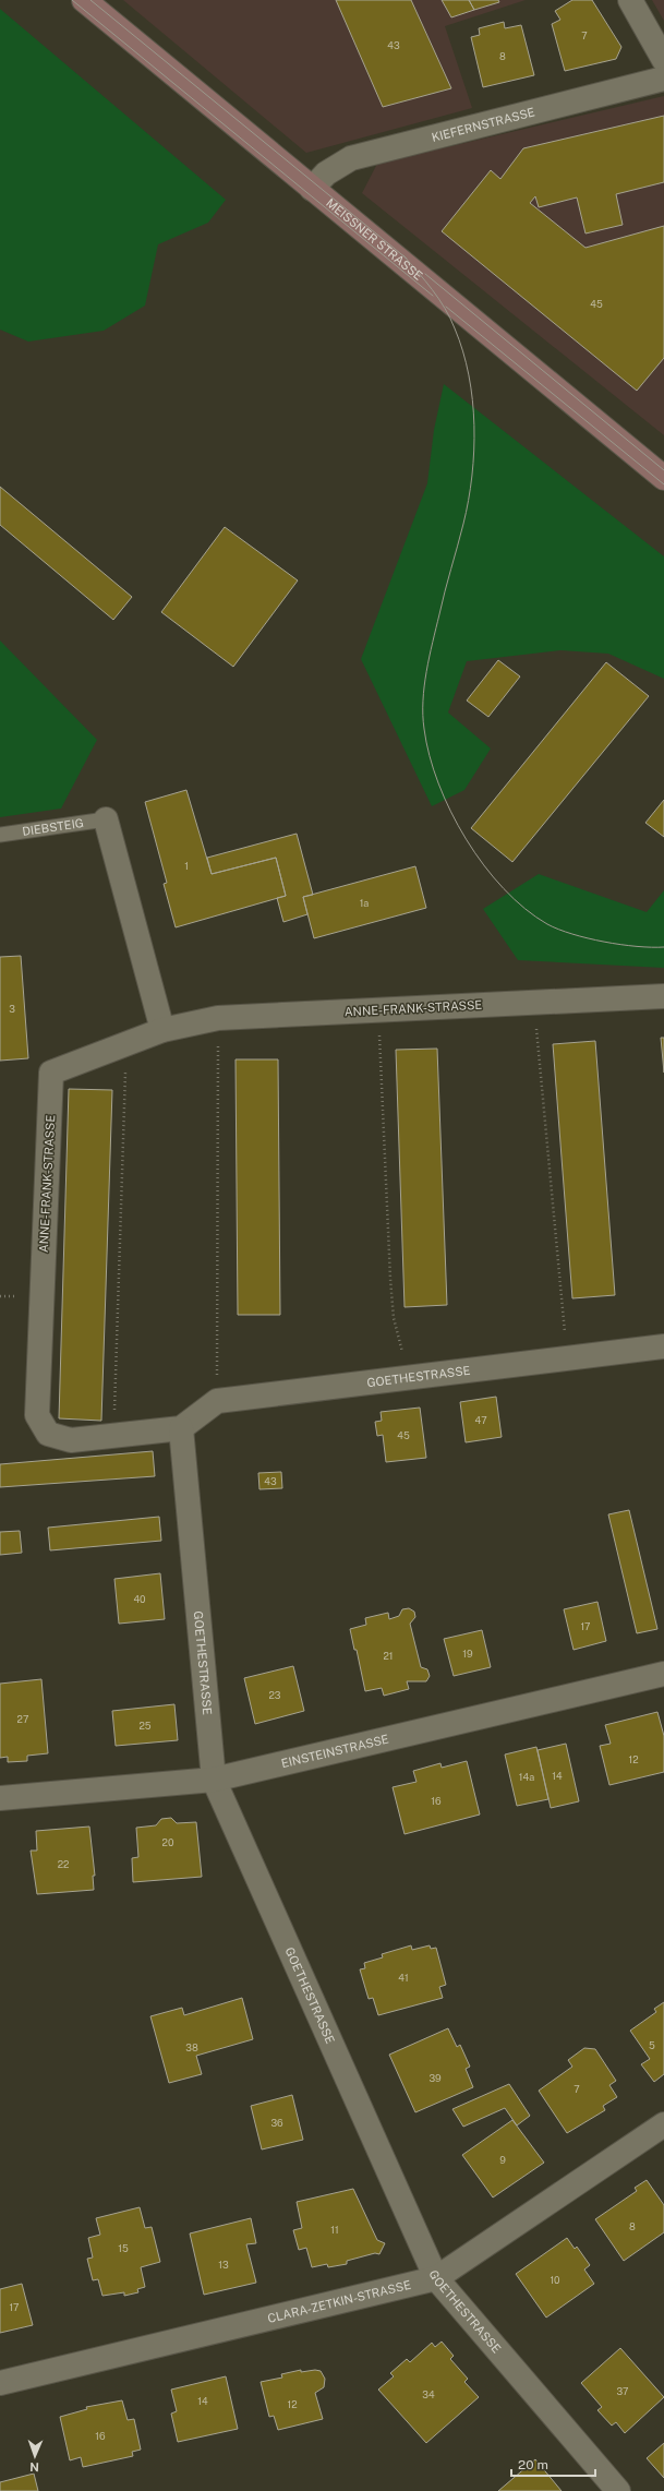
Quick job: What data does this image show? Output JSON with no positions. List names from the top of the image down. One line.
{"streets":{"main road":["MEISSNER STRASSE"],"street":["KIEFERNSTRASSE","ANNE-FRANK-STRASSE","GOETHESTRASSE","EINSTEINSTRASSE","CLARA-ZETKIN-STRASSE"],"lane":["DIEBSTEIG"]},"crossings":[["KIEFERNSTRASSE","MEISSNER STRASSE"],["GOETHESTRASSE","EINSTEINSTRASSE"],["GOETHESTRASSE","CLARA-ZETKIN-STRASSE"]],"house_numbers":["7","43","8","45","1","1a","3","47","45","43","40","17","19","21","23","27","25","12","14","14a","16","20","22","41","5","38","39","7","36","9","8","11","15","13","10","17","37","34","14","12","16"],"scale_bar":"20 m","north":"bottom"}
